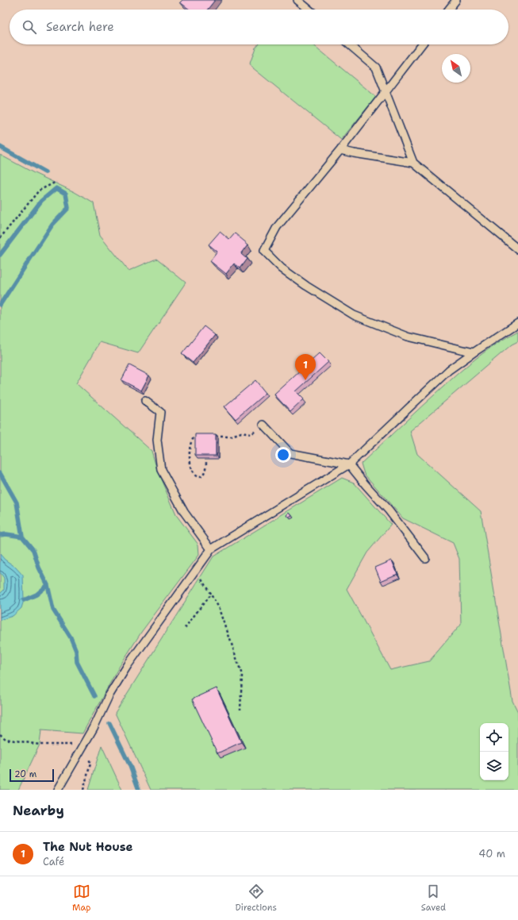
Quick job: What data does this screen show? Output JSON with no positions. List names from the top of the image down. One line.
{"scale_bar":"20 m","north":"top left","page":{"search":"Search here","pins":"1","scale":"20 m","heading":"Nearby","list":[{"mark":"1","name":"The Nut House","note":"Café","value":"40 m"}],"nav":["Map","Directions","Saved"]}}
